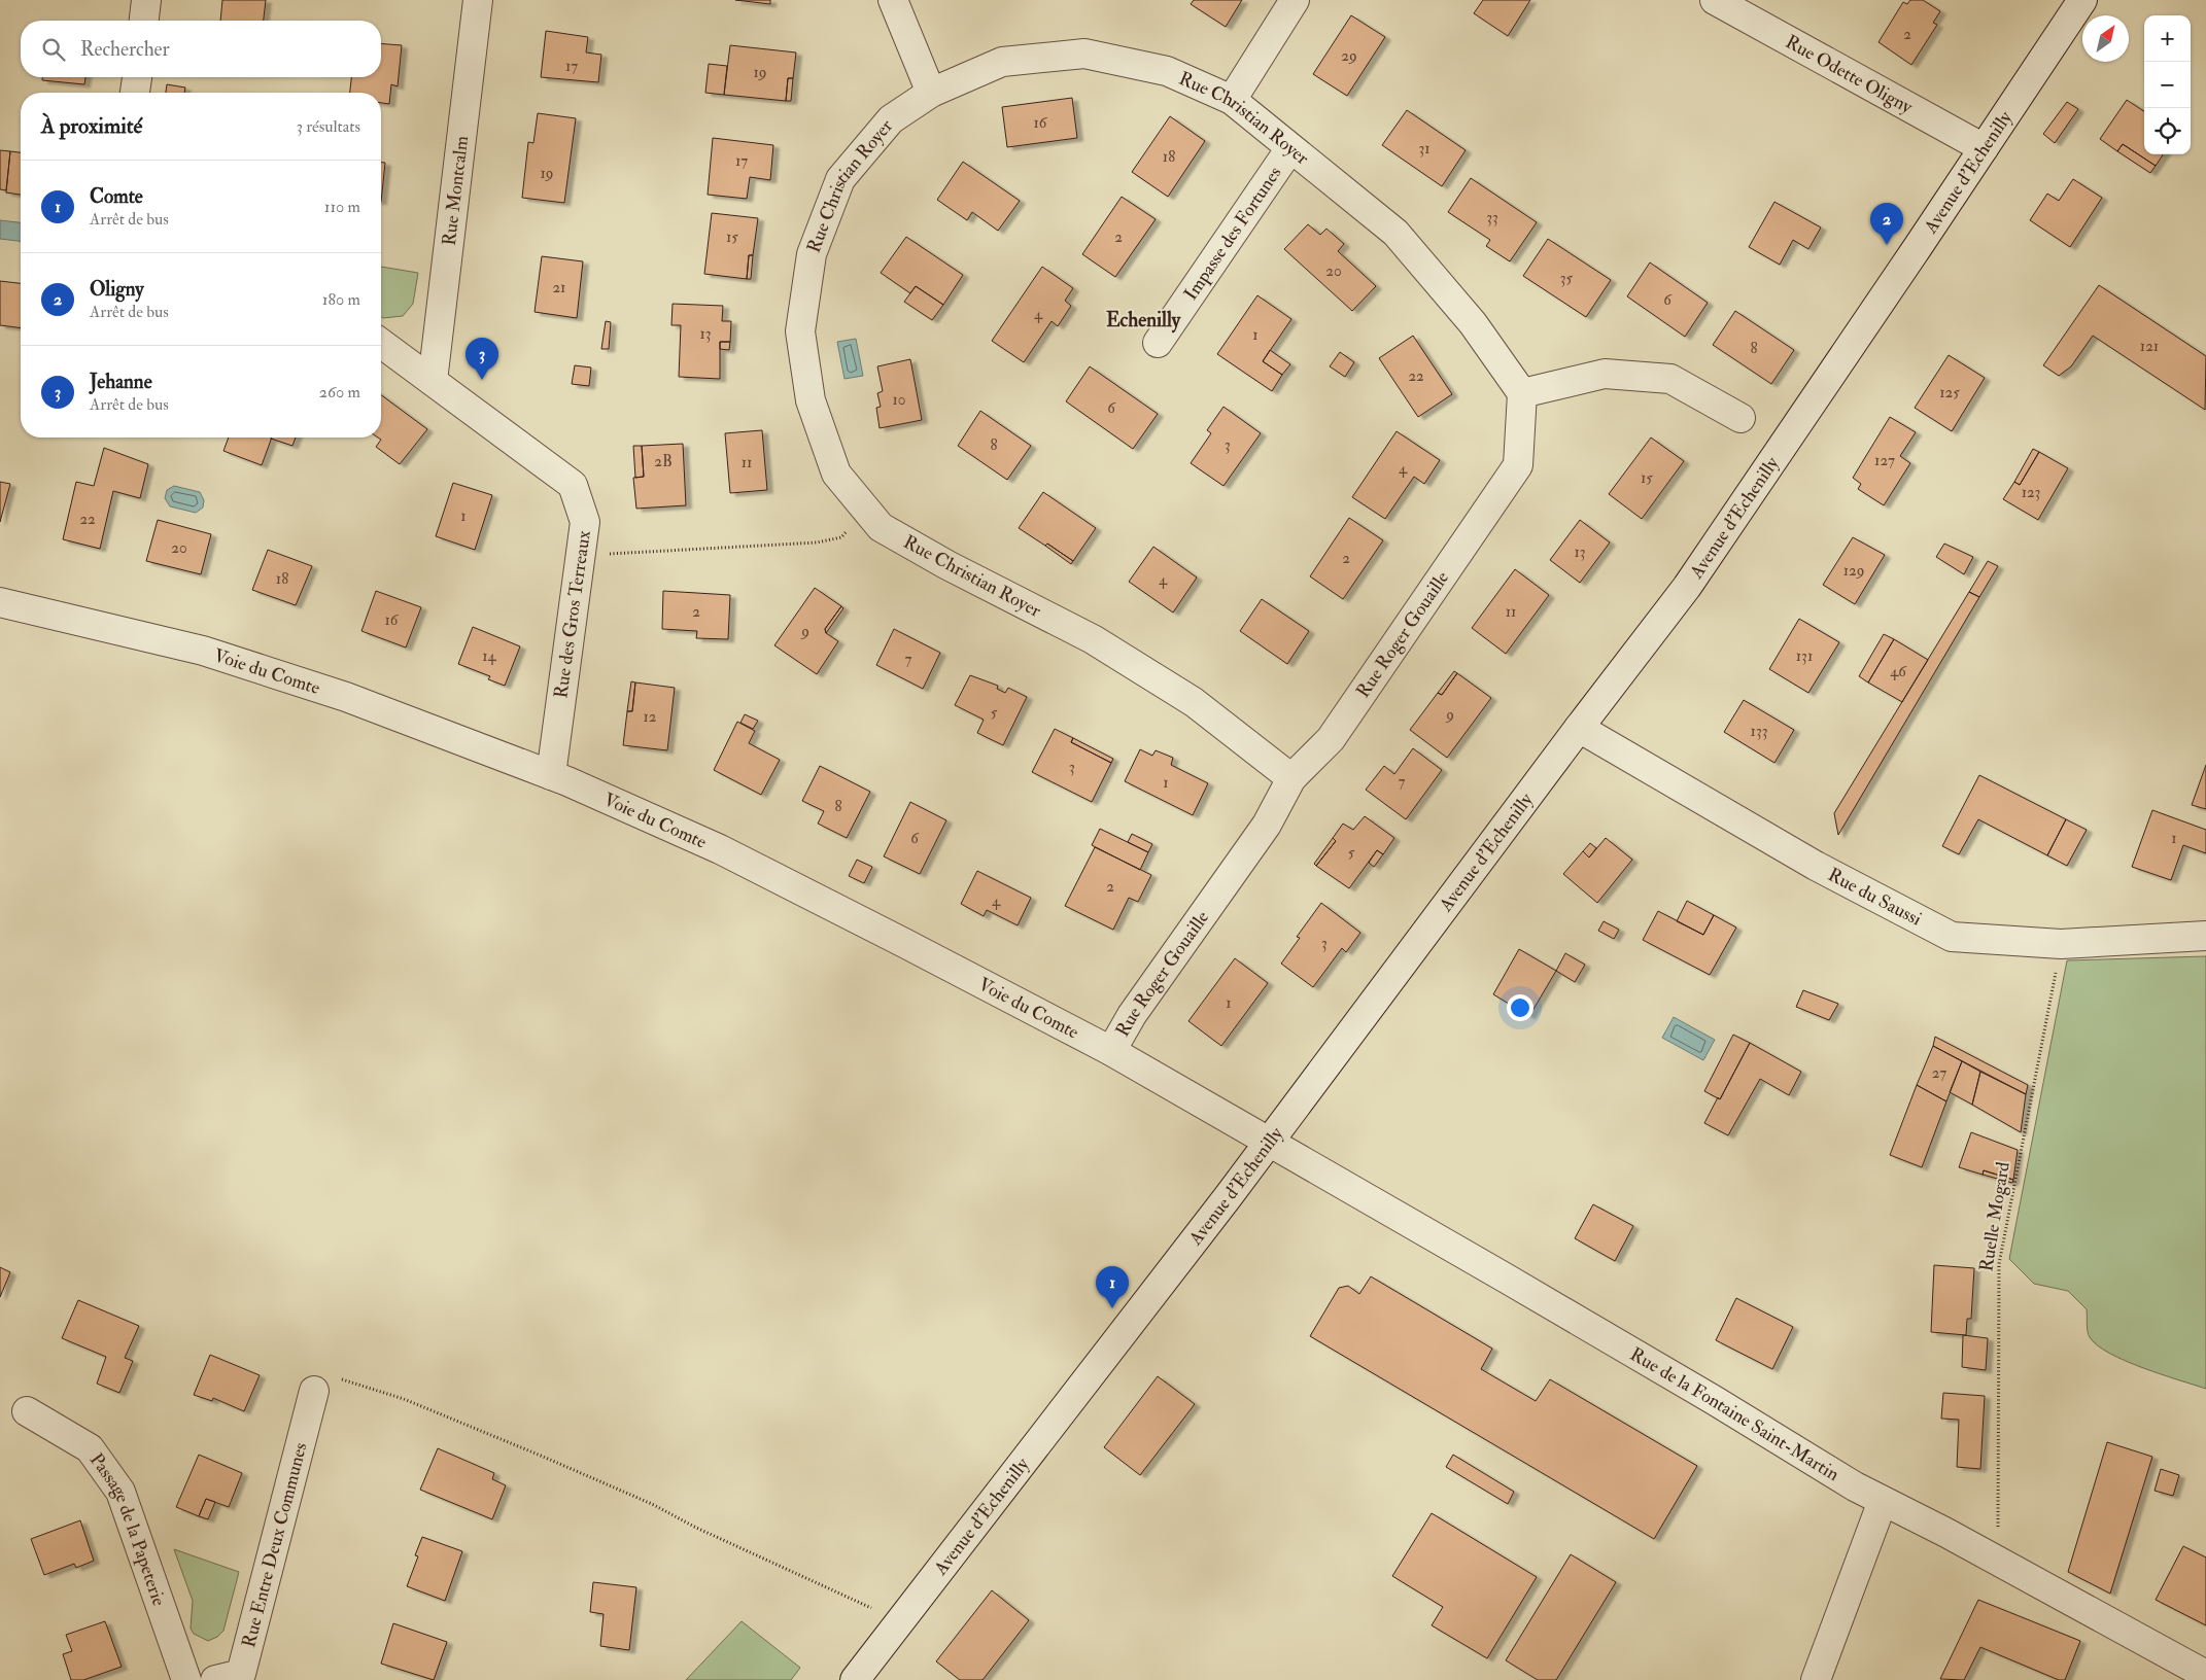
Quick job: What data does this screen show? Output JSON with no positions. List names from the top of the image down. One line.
{"streets":{"street":["Rue Odette Oligny","Rue Christian Royer","Avenue d'Echenilly","Rue Montcalm","Impasse des Fortunes","Rue des Gros Terreaux","Rue Roger Gouaille","Voie du Comte","Rue du Saussi","Rue de la Fontaine Saint-Martin","Passage de la Papeterie","Rue Entre Deux Communes"],"path":["Ruelle Mogard"]},"crossings":[["Rue Odette Oligny","Avenue d'Echenilly"],["Rue Christian Royer","Impasse des Fortunes"],["Rue Christian Royer","Rue Roger Gouaille"],["Avenue d'Echenilly","Voie du Comte"],["Avenue d'Echenilly","Rue du Saussi"],["Avenue d'Echenilly","Rue de la Fontaine Saint-Martin"],["Rue Montcalm","Rue des Gros Terreaux"],["Rue des Gros Terreaux","Voie du Comte"],["Rue Roger Gouaille","Voie du Comte"],["Voie du Comte","Rue de la Fontaine Saint-Martin"],["Rue du Saussi","Ruelle Mogard"],["Ruelle Mogard","Rue de la Fontaine Saint-Martin"]],"districts":["Echenilly"],"house_numbers":["2","29","17","19","16","31","18","17","19","33","15","2","20","35","21","6","4","13","1","121","8","22","125","10","6","8","3","127","2B","11","4","15","123","1","22","20","13","2","129","18","4","2","11","16","9","14","131","7","46","5","9","12","133","3","7","1","8","6","1","5","2","4","3","1","27"],"north":"top right","page":{"map_buttons":["+","−"],"search":"Rechercher","heading":["À proximité","3 résultats"],"list":[{"mark":"1","name":"Comte","note":"Arrêt de bus","value":"110 m"},{"mark":"2","name":"Oligny","note":"Arrêt de bus","value":"180 m"},{"mark":"3","name":"Jehanne","note":"Arrêt de bus","value":"260 m"}],"pins":["2","3","1"]}}
